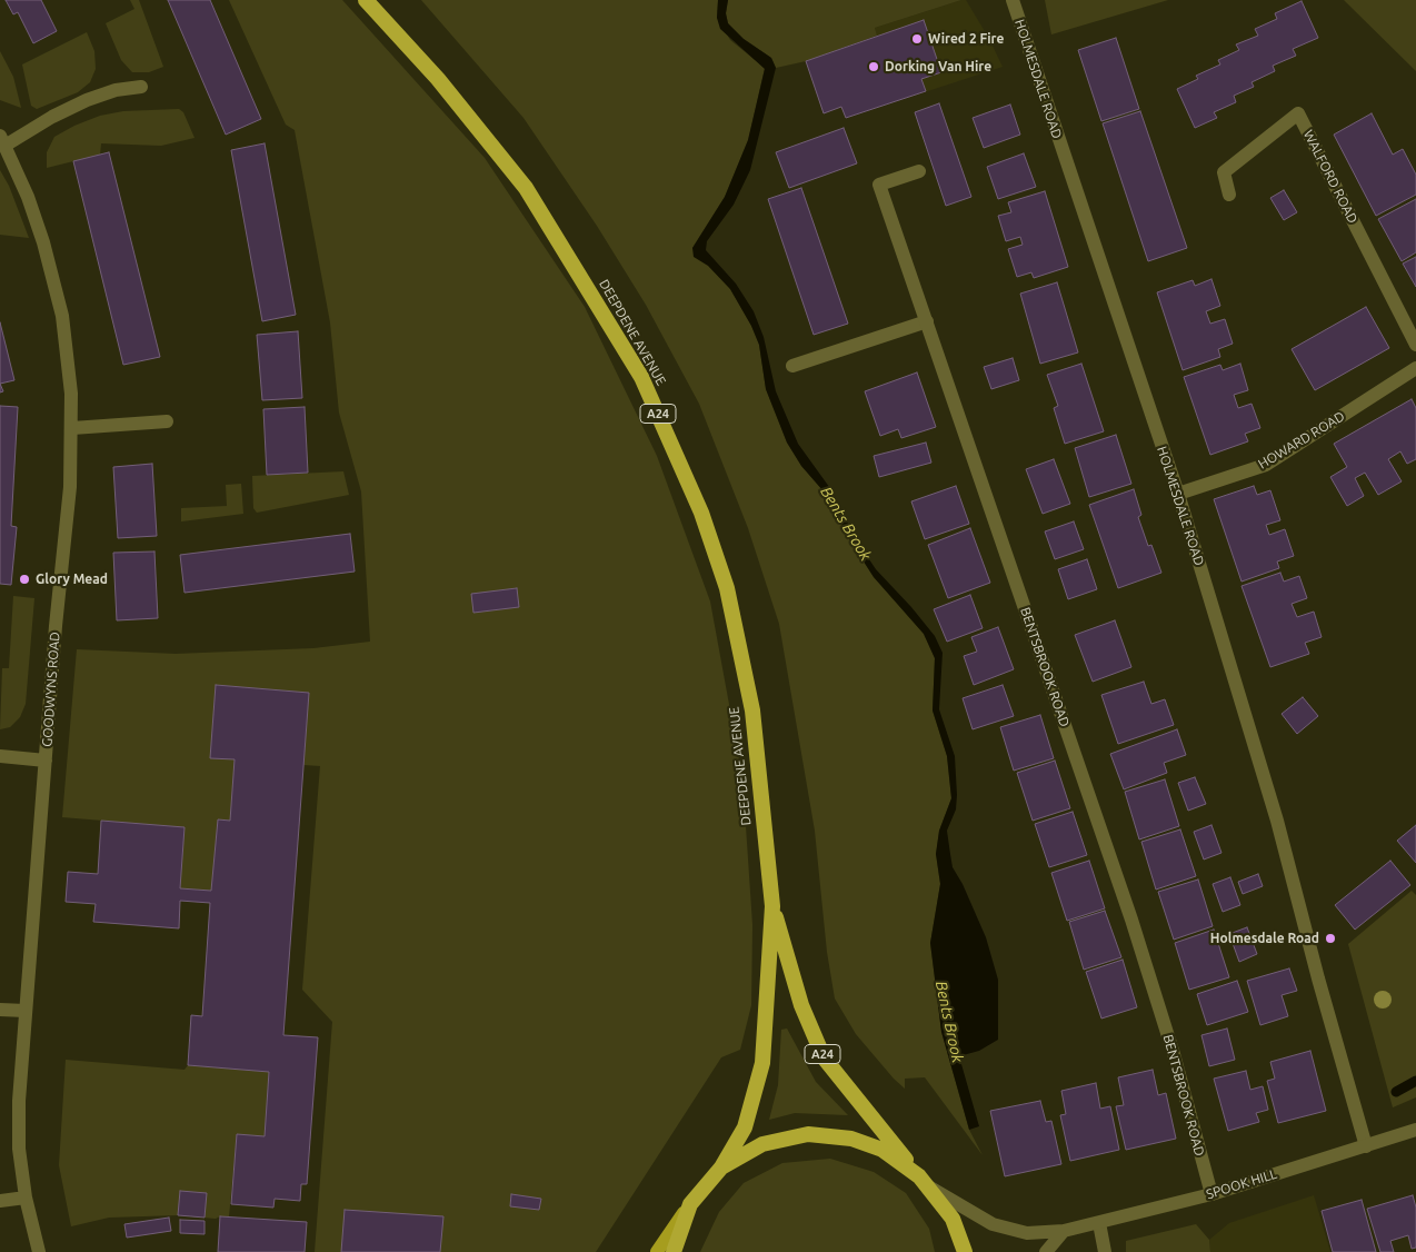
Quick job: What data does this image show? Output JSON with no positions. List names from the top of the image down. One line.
{"streets":{"highway":["DEEPDENE AVENUE","A24"],"street":["HOLMESDALE ROAD","WALFORD ROAD","HOWARD ROAD","BENTSBROOK ROAD","GOODWYNS ROAD","SPOOK HILL"]},"crossings":[["HOLMESDALE ROAD","HOWARD ROAD"],["HOLMESDALE ROAD","SPOOK HILL"],["DEEPDENE AVENUE","SPOOK HILL"],["BENTSBROOK ROAD","SPOOK HILL"]],"water":["Bents Brook"],"places":["Wired 2 Fire","Dorking Van Hire","Glory Mead","Holmesdale Road"]}
